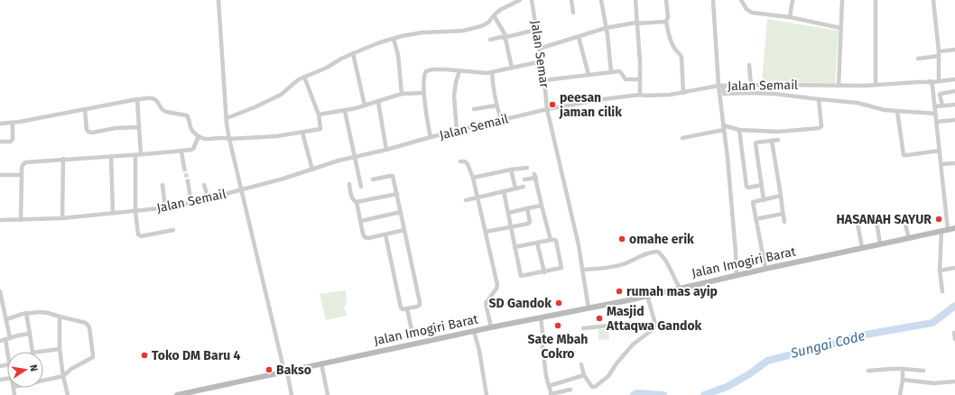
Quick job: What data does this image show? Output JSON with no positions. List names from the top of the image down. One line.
{"streets":{"main road":["Jalan Imogiri Barat"],"street":["Jalan Semar","Jalan Semail"]},"crossings":[["Jalan Semar","Jalan Semail"],["Jalan Semar","Jalan Imogiri Barat"]],"water":["Sungai Code"],"places":["peesan jaman cilik","HASANAH SAYUR","omahe erik","rumah mas ayip","SD Gandok","Masjid Attaqwa Gandok","Sate Mbah Cokro","Toko DM Baru 4","Bakso"],"north":"right"}
